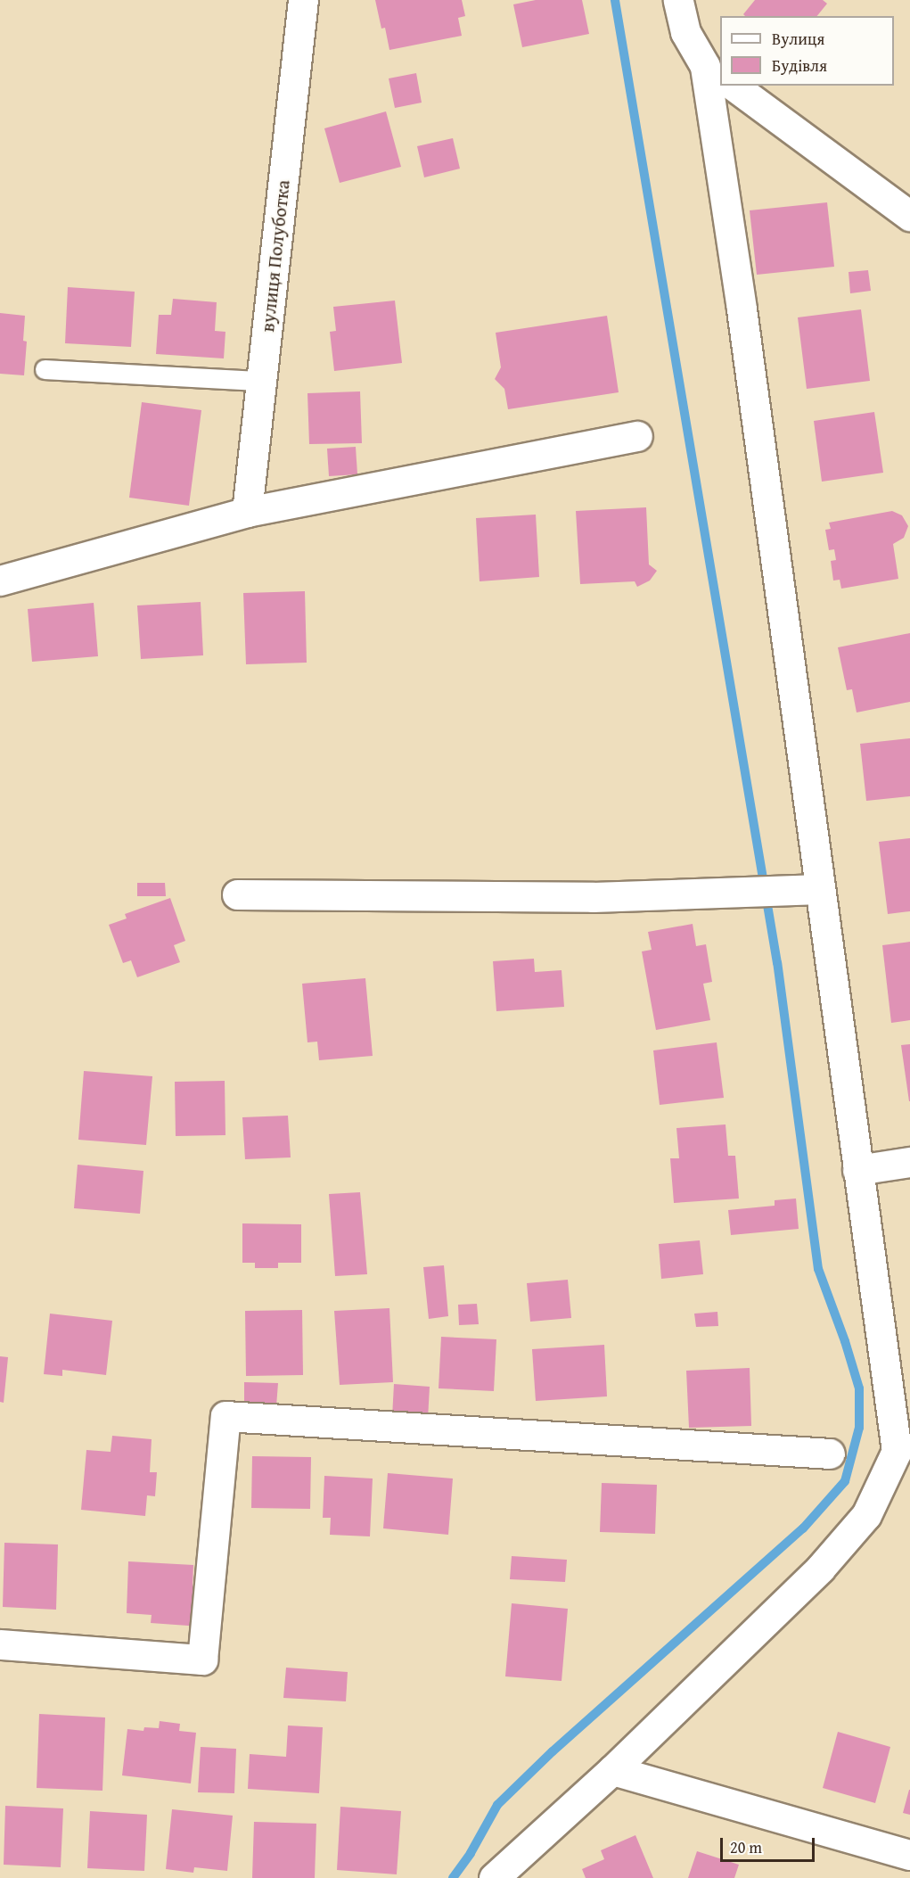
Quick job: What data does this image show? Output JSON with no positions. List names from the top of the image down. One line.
{"streets":{"street":["вулиця Полуботка"]},"legend":["Вулиця","Будівля"],"scale_bar":"20 m"}
